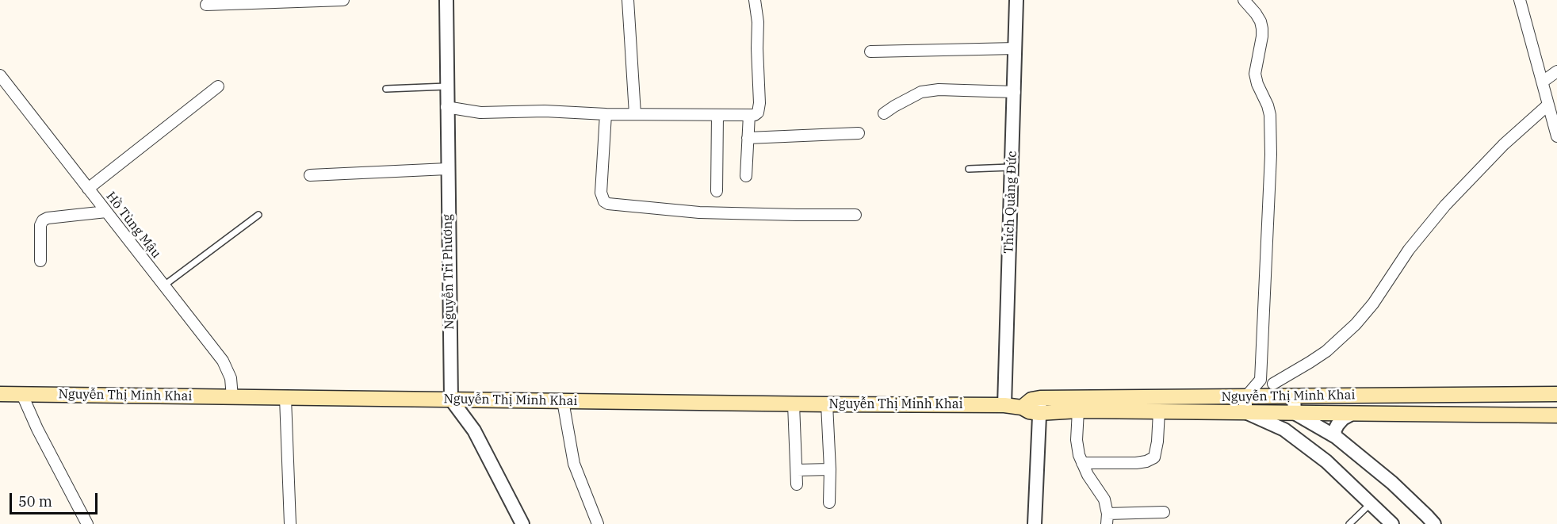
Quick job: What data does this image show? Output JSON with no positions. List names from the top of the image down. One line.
{"streets":{"main road":["Nguyễn Thị Minh Khai"],"street":["Thích Quảng Đức","Hồ Tùng Mậu","Nguyễn Tri Phương"]},"crossings":[["Thích Quảng Đức","Nguyễn Thị Minh Khai"],["Hồ Tùng Mậu","Nguyễn Thị Minh Khai"],["Nguyễn Tri Phương","Nguyễn Thị Minh Khai"]],"scale_bar":"50 m"}
